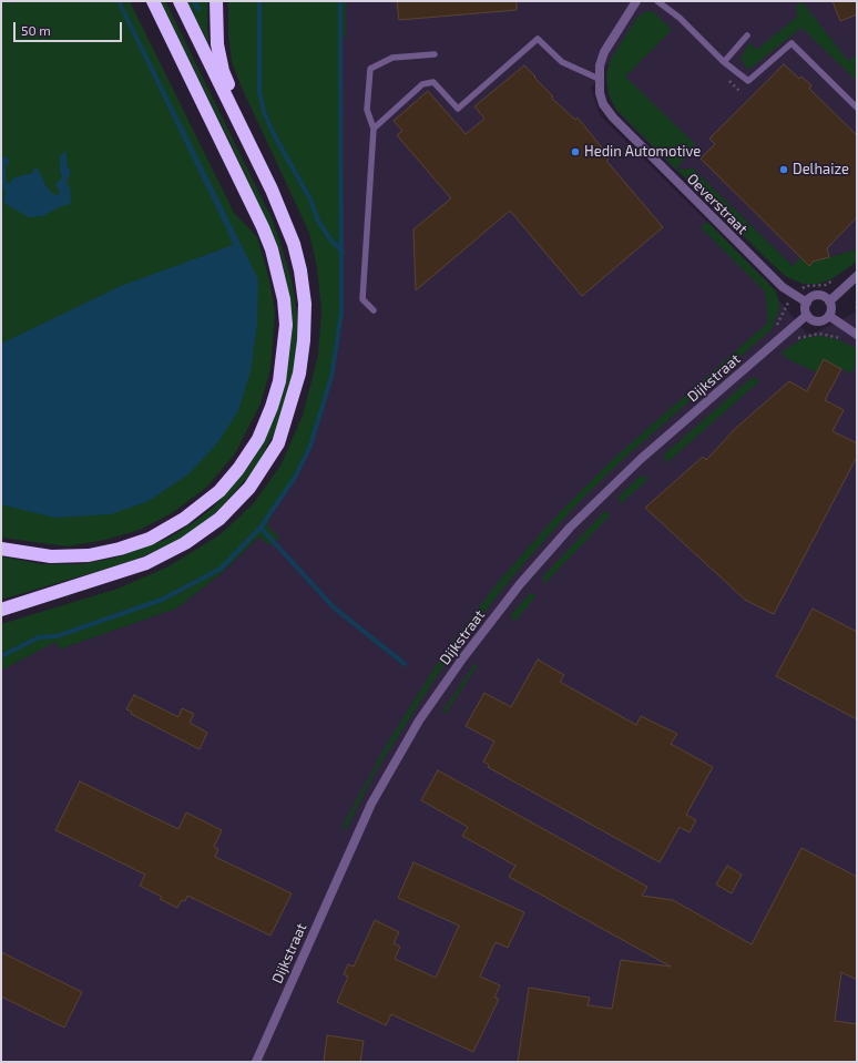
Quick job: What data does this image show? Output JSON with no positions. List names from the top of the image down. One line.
{"streets":{"street":["Oeverstraat","Dijkstraat"]},"crossings":[["Oeverstraat","Dijkstraat"]],"places":["Hedin Automotive","Delhaize"],"scale_bar":"50 m"}
